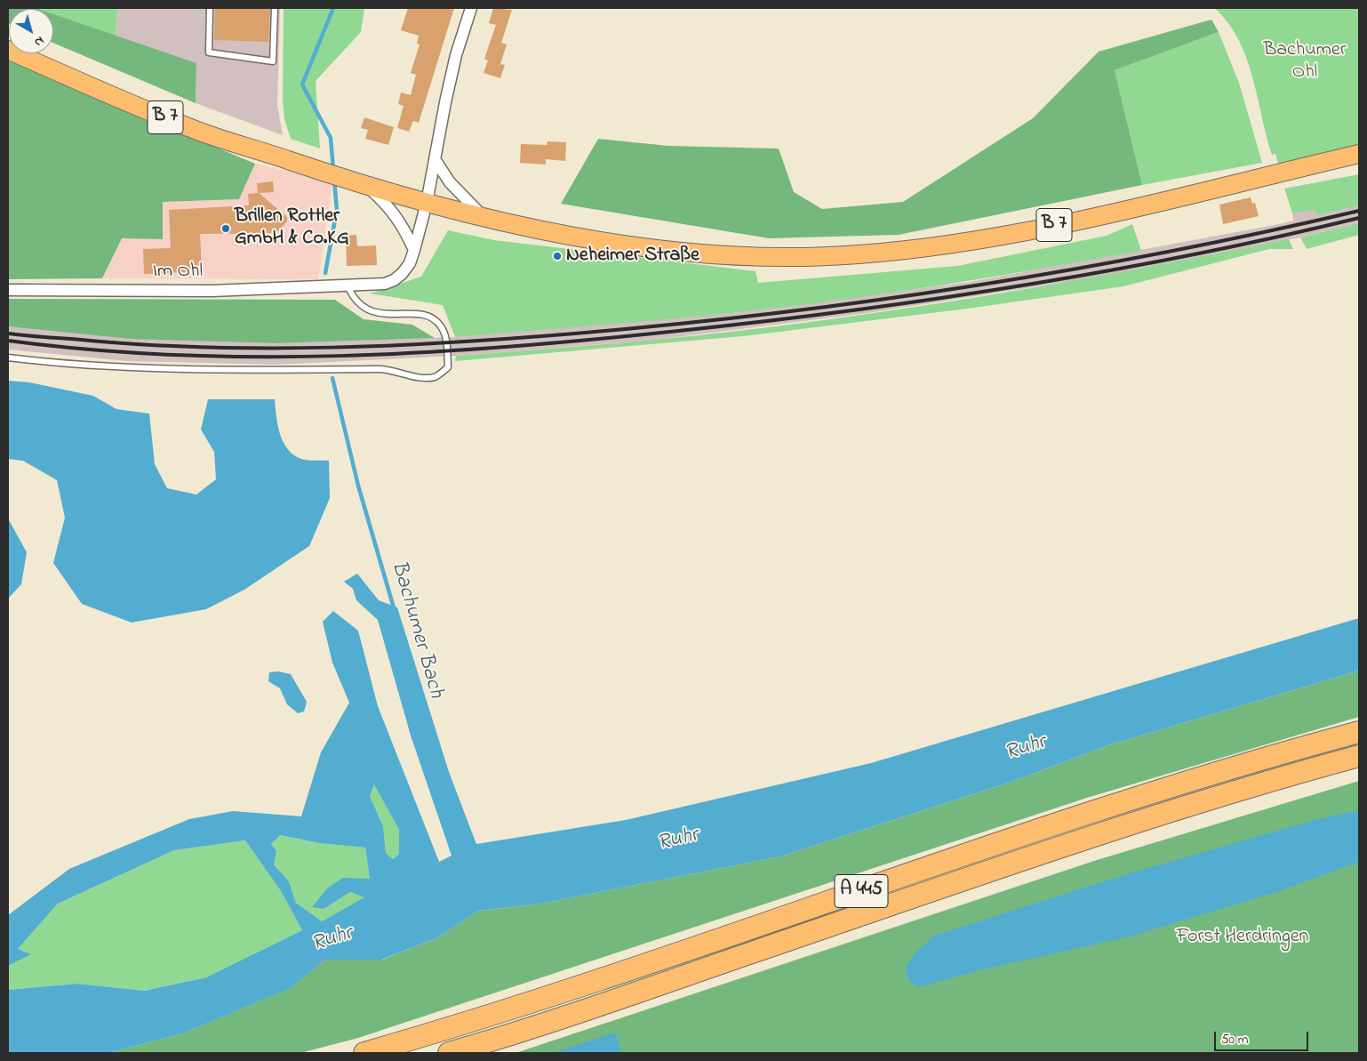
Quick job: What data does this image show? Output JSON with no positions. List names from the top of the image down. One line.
{"streets":{"highway":["A 445"],"main road":["B 7"],"street":["Im Ohl"]},"water":["Bachumer Bach","Ruhr"],"parks":["Bachumer Ohl","Forst Herdringen"],"places":["Brillen Rottler GmbH & Co.KG","Neheimer Straße"],"scale_bar":"50 m","north":"bottom right"}
